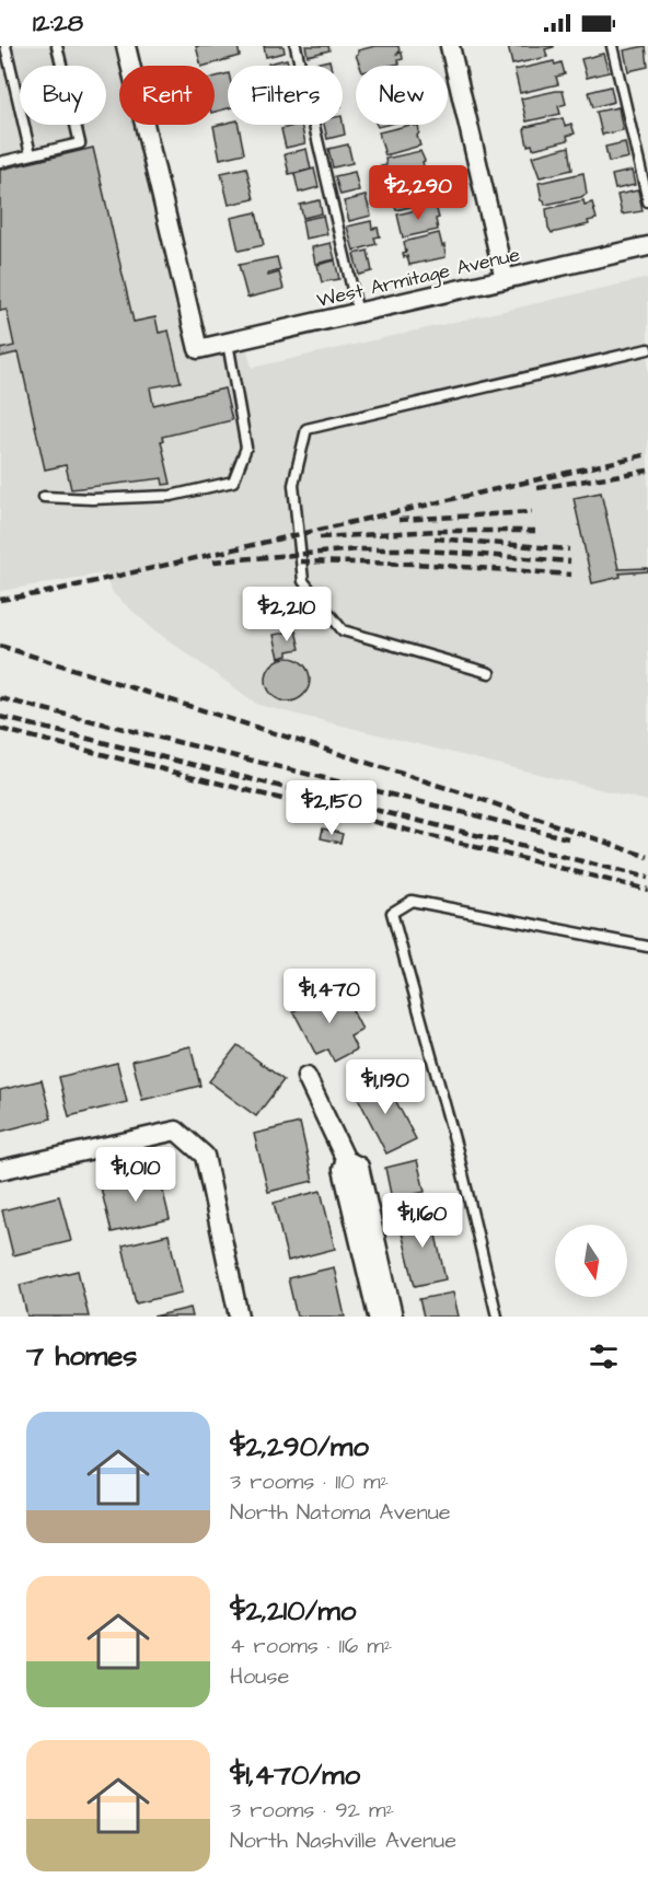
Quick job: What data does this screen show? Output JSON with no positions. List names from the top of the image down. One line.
{"streets":{"street":["West Armitage Avenue"]},"north":"bottom","page":{"status":"12:28","chip":["Buy","Rent","Filters","New"],"price":["$2,290","$2,210","$2,150","$1,470","$1,190","$1,010","$1,160"],"heading":"7 homes","list":[{"name":"$2,290/mo","note":"3 rooms · 110 m² · North Natoma Avenue"},{"name":"$2,210/mo","note":"4 rooms · 116 m² · House"},{"name":"$1,470/mo","note":"3 rooms · 92 m² · North Nashville Avenue"}]}}
